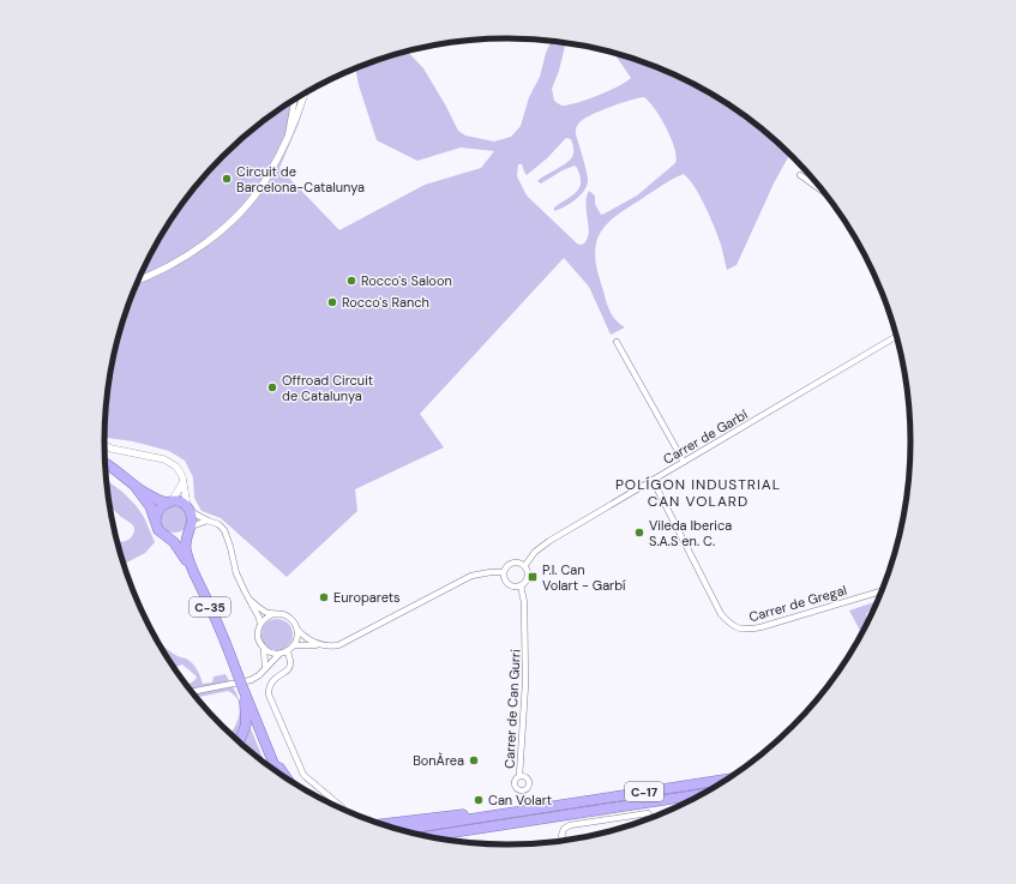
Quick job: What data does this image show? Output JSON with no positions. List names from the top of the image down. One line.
{"streets":{"highway":["C-35","C-17"],"street":["Carrer de Garbí","Carrer de Gregal","Carrer de Can Gurri"]},"crossings":[["Carrer de Garbí","Carrer de Gregal"],["Carrer de Garbí","Carrer de Can Gurri"]],"districts":["POLÍGON INDUSTRIAL CAN VOLARD"],"places":{"other":["Circuit de Barcelona-Catalunya","Rocco's Saloon","Rocco's Ranch","Offroad Circuit de Catalunya","Vileda Iberica S.A.S en. C.","Europarets","BonÀrea","Can Volart"],"transit":["P.I. Can Volart - Garbí"]}}
